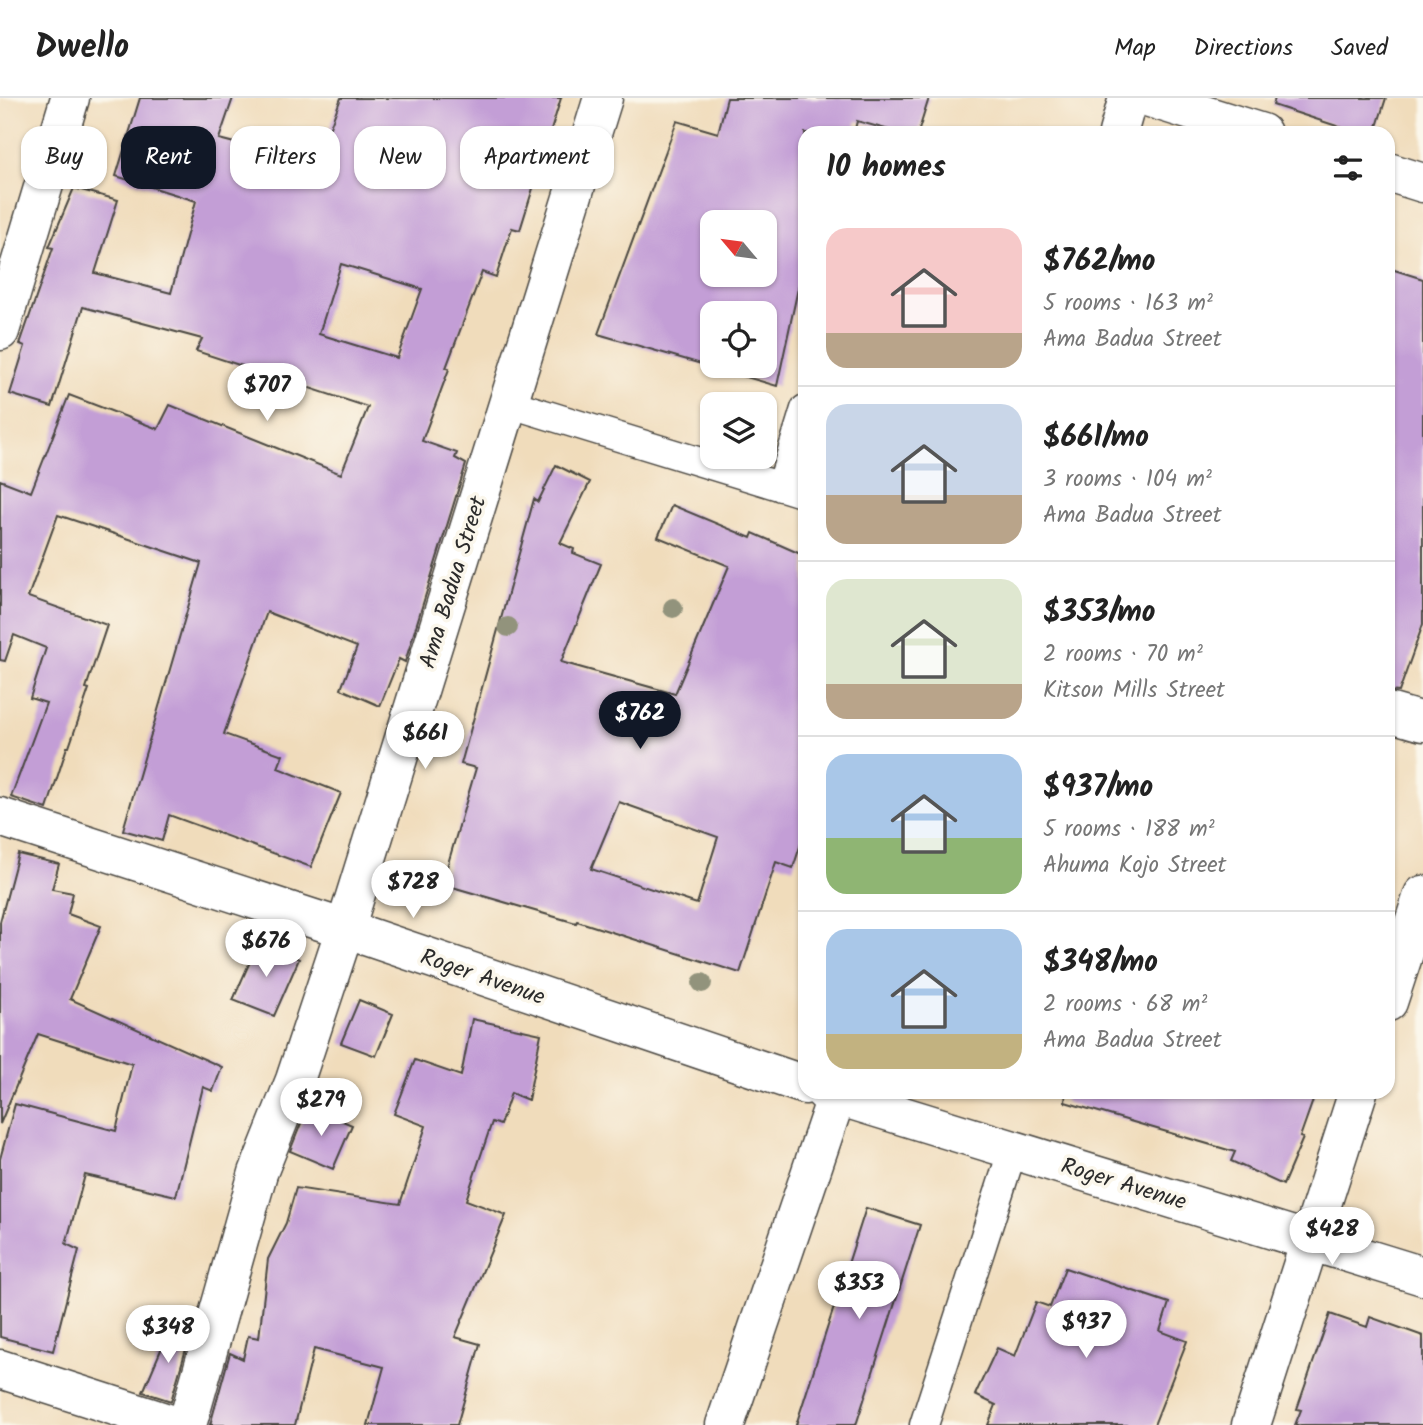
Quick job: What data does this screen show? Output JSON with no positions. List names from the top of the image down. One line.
{"streets":{"street":["Ama Badua Street","Roger Avenue"]},"crossings":[["Ama Badua Street","Roger Avenue"]],"north":"top left","page":{"header":"Dwello","nav":["Map","Directions","Saved"],"chip":["Buy","Rent","Filters","New","Apartment"],"heading":"10 homes","list":[{"name":"$762/mo","note":"5 rooms · 163 m² · Ama Badua Street"},{"name":"$661/mo","note":"3 rooms · 104 m² · Ama Badua Street"},{"name":"$353/mo","note":"2 rooms · 70 m² · Kitson Mills Street"},{"name":"$937/mo","note":"5 rooms · 188 m² · Ahuma Kojo Street"},{"name":"$348/mo","note":"2 rooms · 68 m² · Ama Badua Street"}],"price":["$707","$762","$661","$728","$676","$279","$428","$353","$937","$348"]}}
